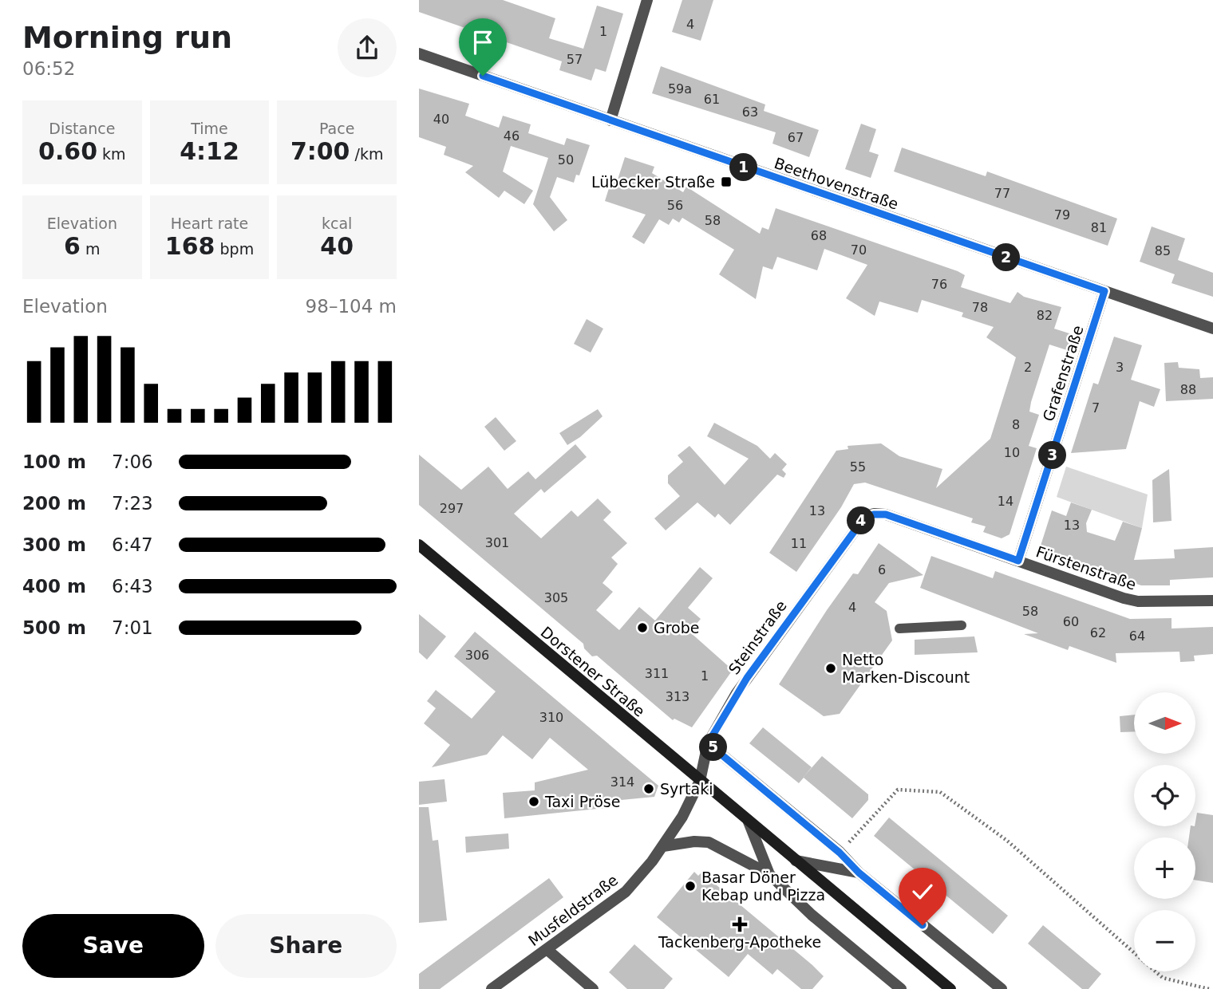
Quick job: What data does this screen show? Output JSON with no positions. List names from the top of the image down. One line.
{"streets":{"main road":["Dorstener Straße"],"street":["Beethovenstraße","Grafenstraße","Fürstenstraße","Steinstraße","Musfeldstraße"]},"crossings":[["Beethovenstraße","Grafenstraße"],["Grafenstraße","Fürstenstraße"],["Fürstenstraße","Steinstraße"],["Steinstraße","Dorstener Straße"],["Steinstraße","Musfeldstraße"],["Dorstener Straße","Musfeldstraße"]],"places":{"transit":["Lübecker Straße"],"other":["Grobe","Netto Marken-Discount","Syrtaki","Taxi Pröse","Basar Döner Kebap und Pizza"],"health":["Tackenberg-Apotheke"]},"house_numbers":["4","1","57","59a","61","63","40","46","67","50","77","56","79","58","81","68","70","85","76","78","82","2","3","88","7","8","10","55","14","297","13","13","301","11","6","305","4","58","60","62","64","306","311","1","313","310","314"],"north":"right","page":{"heading":["Morning run","06:52"],"stats":[["Distance","0.60 km"],["Time","4:12"],["Pace","7:00 /km"],["Elevation","6 m"],["Heart rate","168 bpm"],["kcal","40"]],"pins":["1","2","3","4","5"],"chart":["Elevation","98–104 m"],"list":[{"name":"100 m","note":"7:06"},{"name":"200 m","note":"7:23"},{"name":"300 m","note":"6:47"},{"name":"400 m","note":"6:43"},{"name":"500 m","note":"7:01"}],"map_buttons":["+","−"],"buttons":["Save","Share"]}}
